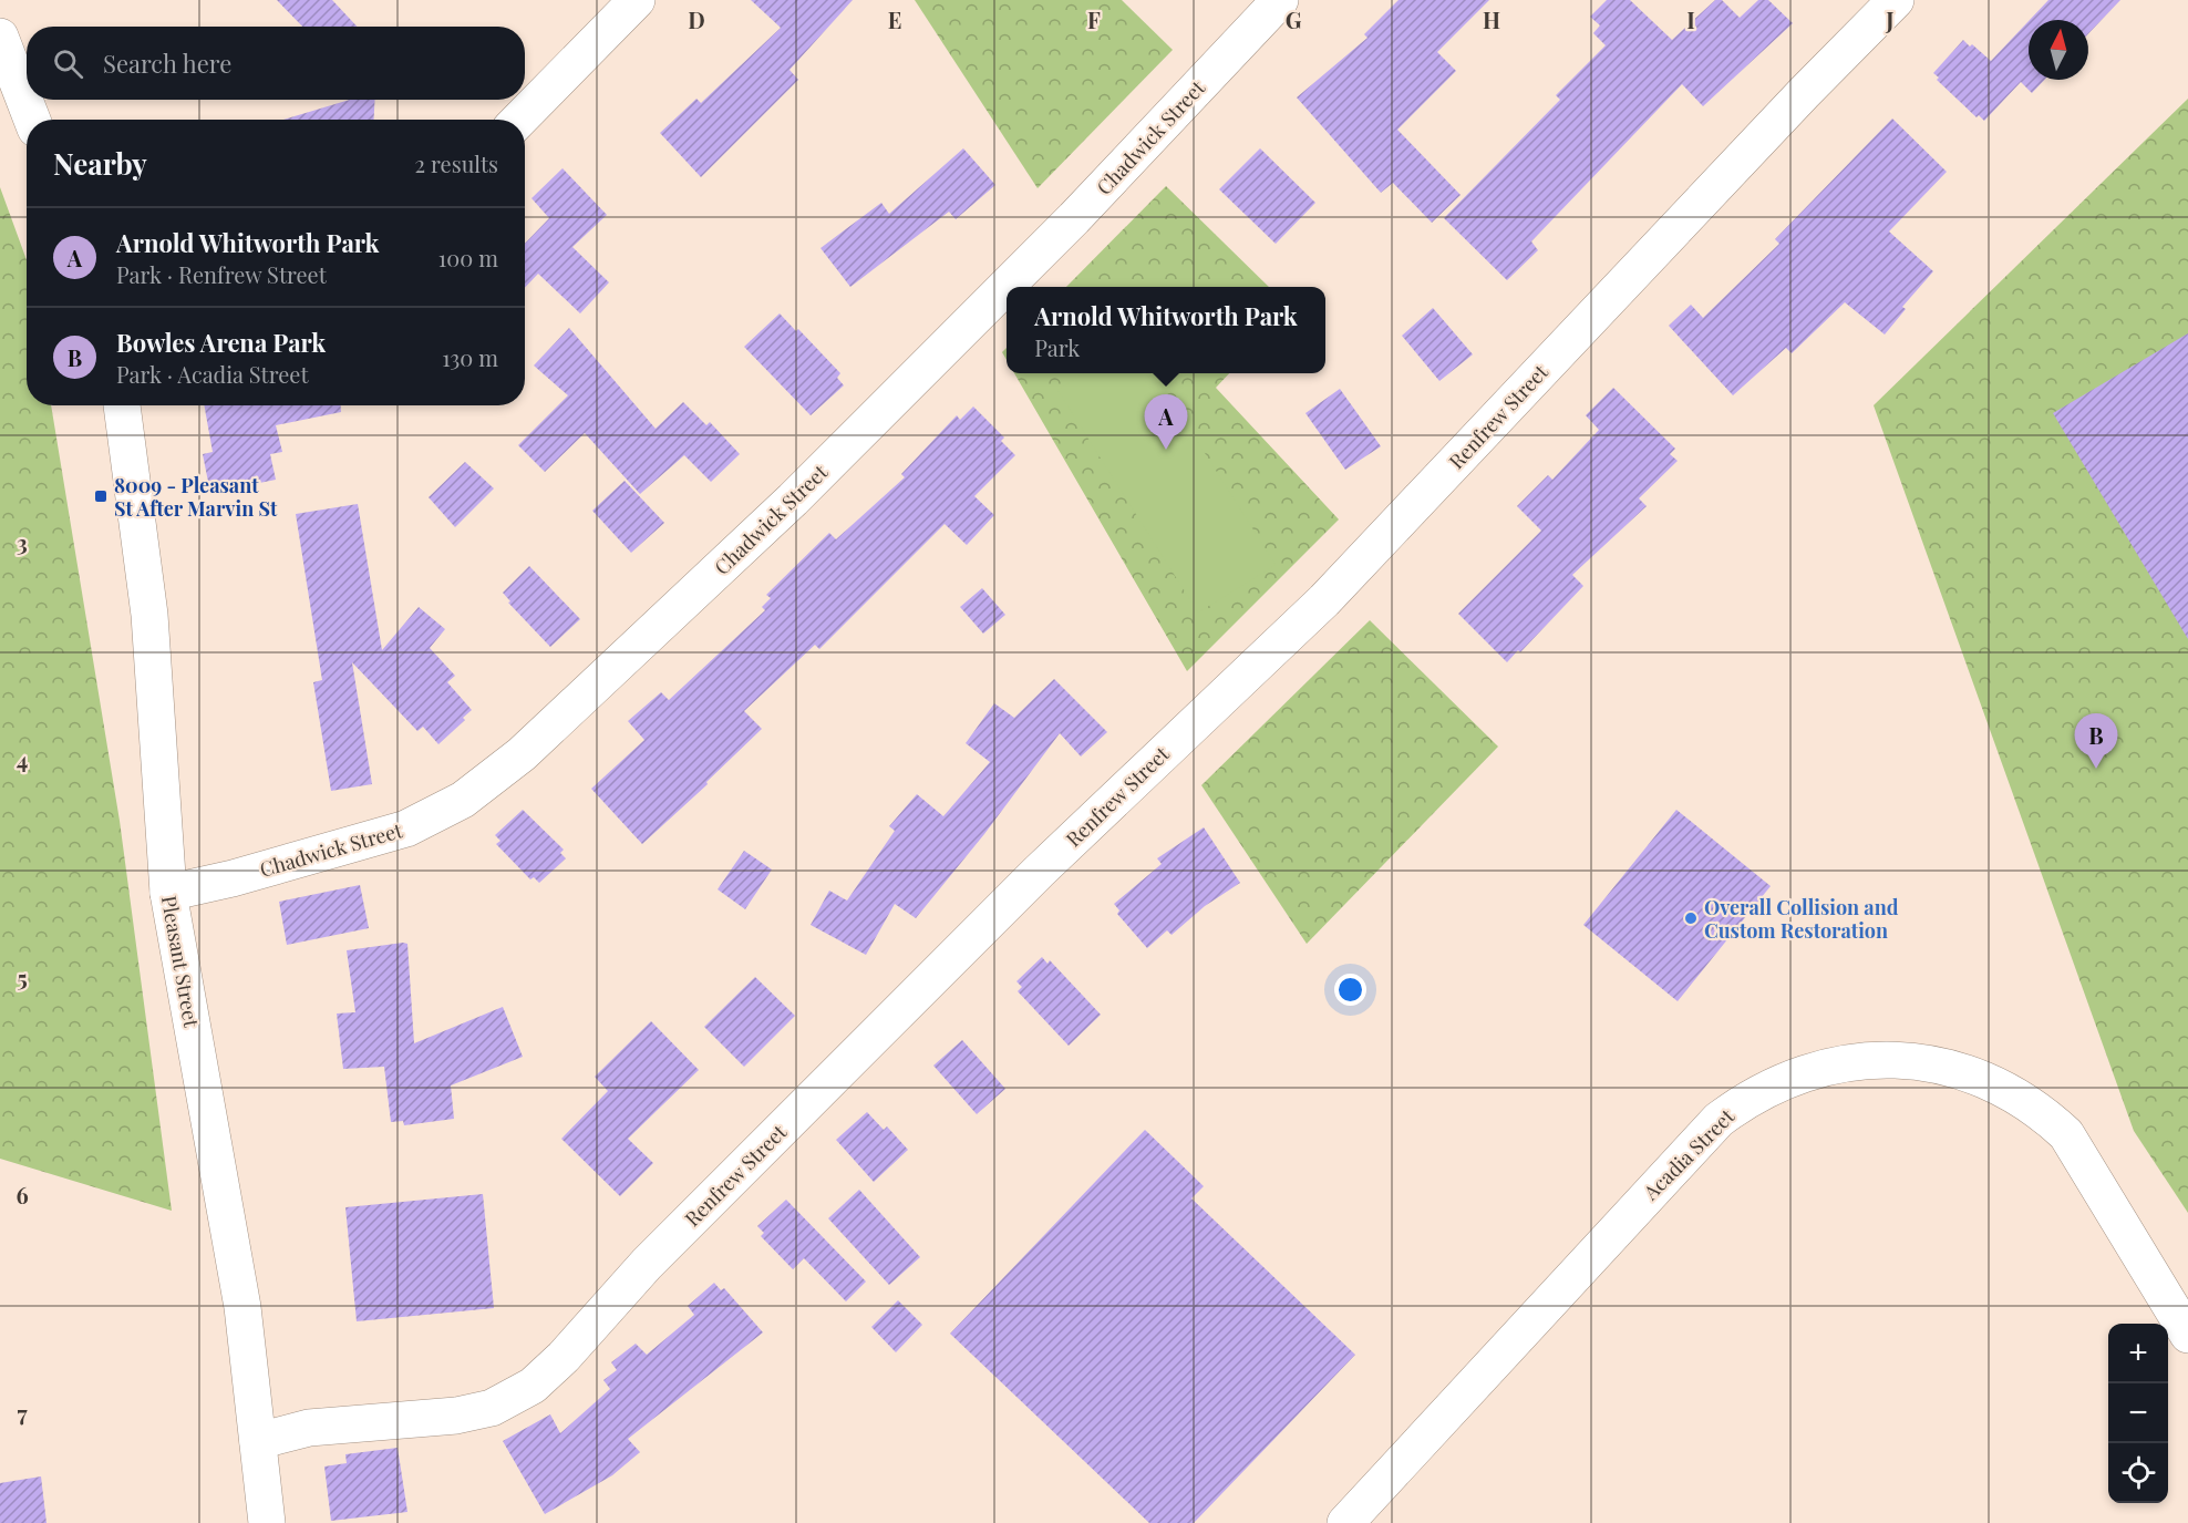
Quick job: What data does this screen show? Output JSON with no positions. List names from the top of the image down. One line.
{"streets":{"street":["Chadwick Street","Renfrew Street","Pleasant Street","Acadia Street"]},"crossings":[["Chadwick Street","Pleasant Street"],["Renfrew Street","Pleasant Street"]],"places":{"transit":["8009 - Pleasant St After Marvin St"],"other":["Overall Collision and Custom Restoration"]},"north":"top","page":{"search":"Search here","heading":["Nearby","2 results"],"list":[{"mark":"A","name":"Arnold Whitworth Park","note":"Park · Renfrew Street","value":"100 m"},{"mark":"B","name":"Bowles Arena Park","note":"Park · Acadia Street","value":"130 m"}],"popup":["Arnold Whitworth Park","Park"],"pins":["A","B"],"map_buttons":["+","−"]},"grid":{"columns":["D","E","F","G","H","I","J"],"rows":["3","4","5","6","7"]}}
